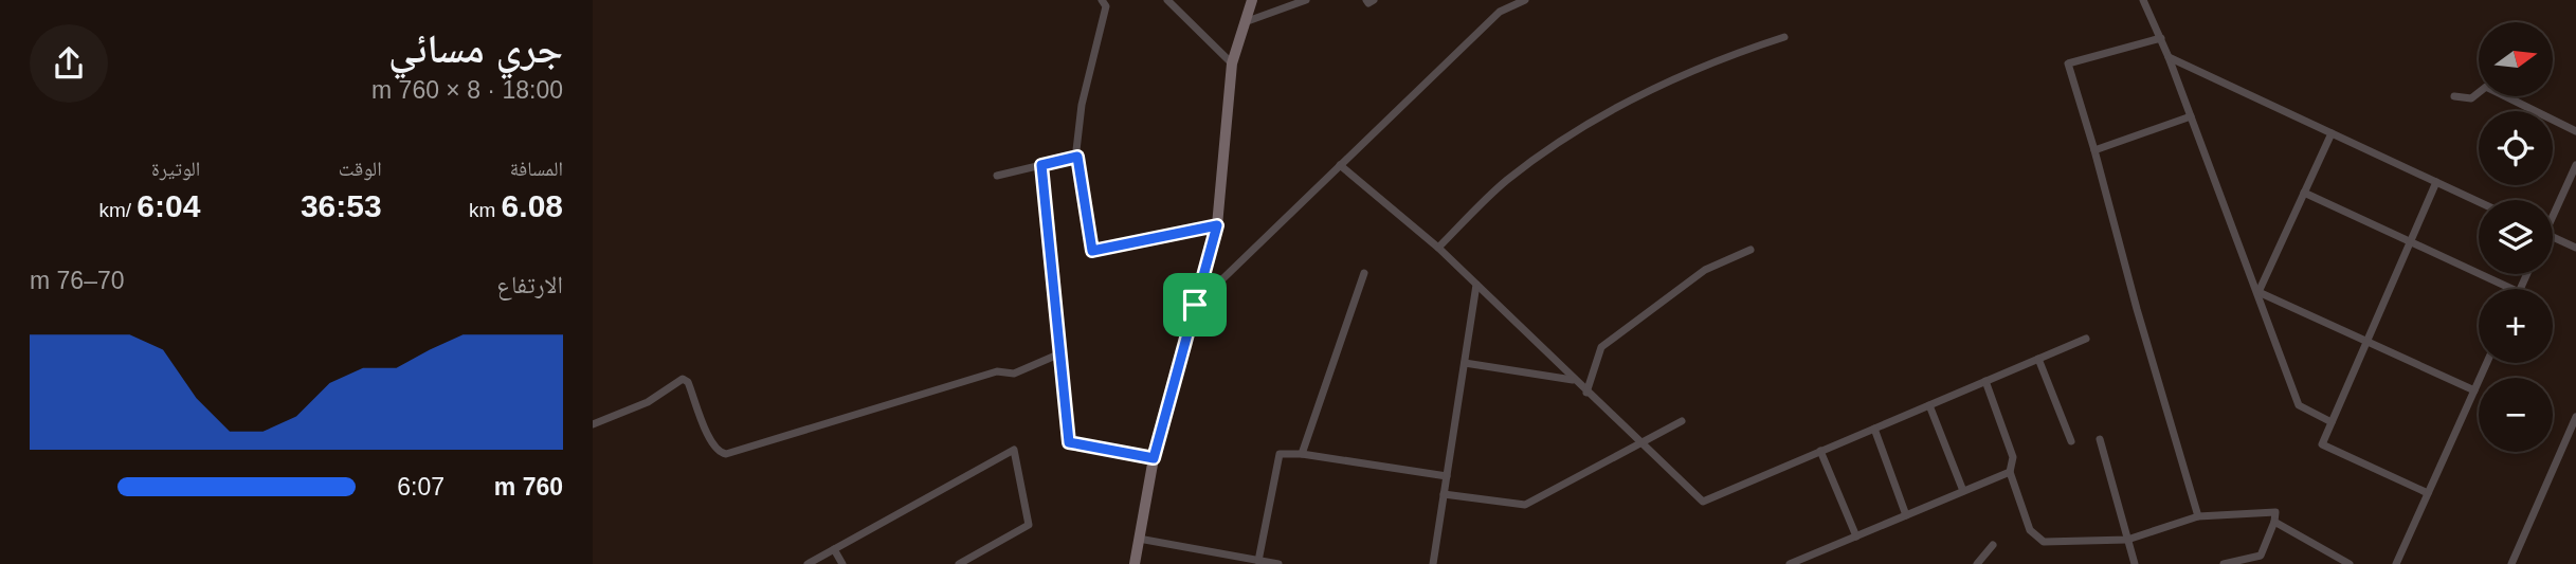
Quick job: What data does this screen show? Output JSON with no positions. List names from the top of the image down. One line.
{"north":"right","page":{"heading":["جري مسائي","18:00 · 8 × 760 m"],"map_buttons":["+","−"],"stats":[["المسافة","6.08 km"],["الوقت","36:53"],["الوتيرة","6:04 /km"]],"chart":["الارتفاع","70–76 m"],"list":[{"name":"760 m","note":"6:07"}]}}
